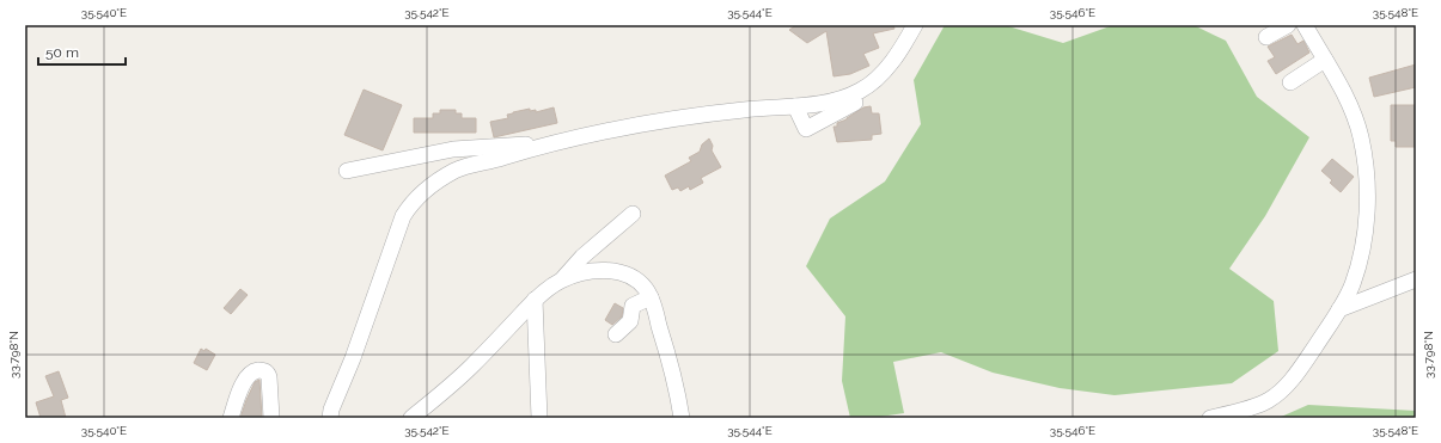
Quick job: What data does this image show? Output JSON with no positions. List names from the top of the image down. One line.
{"scale_bar":"50 m","coordinates":["35.540°E","35.542°E","35.544°E","35.546°E","35.548°E","33.798°N"]}
